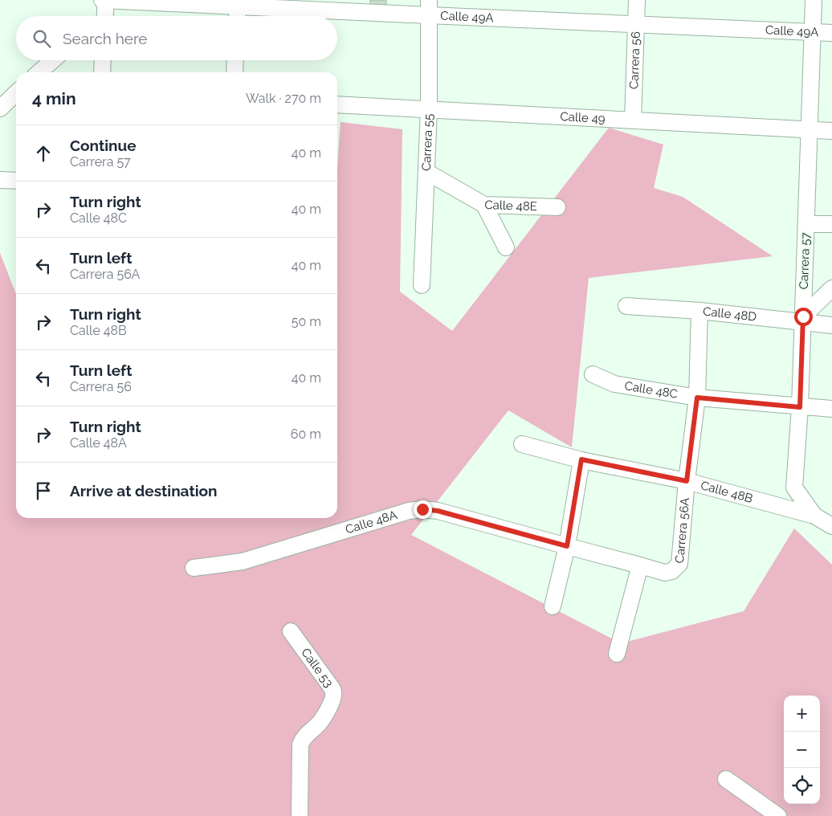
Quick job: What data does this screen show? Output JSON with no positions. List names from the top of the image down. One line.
{"streets":{"street":["Calle 49A","Carrera 56","Calle 49","Carrera 55","Calle 48E","Carrera 57","Calle 48D","Calle 48C","Calle 48B","Calle 48A","Carrera 56A","Calle 53"]},"crossings":[["Calle 49A","Carrera 56"],["Calle 49A","Carrera 55"],["Calle 49A","Carrera 57"],["Carrera 56","Calle 49"],["Calle 49","Carrera 55"],["Calle 49","Carrera 57"],["Carrera 55","Calle 48E"],["Carrera 57","Calle 48D"],["Carrera 57","Calle 48C"],["Carrera 57","Calle 48B"],["Calle 48D","Carrera 56A"],["Calle 48C","Carrera 56A"],["Calle 48B","Carrera 56A"],["Calle 48A","Carrera 56A"]],"page":{"search":"Search here","heading":["4 min","Walk · 270 m"],"list":[["Continue","Carrera 57","40 m"],["Turn right","Calle 48C","40 m"],["Turn left","Carrera 56A","40 m"],["Turn right","Calle 48B","50 m"],["Turn left","Carrera 56","40 m"],["Turn right","Calle 48A","60 m"],"Arrive at destination"],"map_buttons":["+","−"]}}
